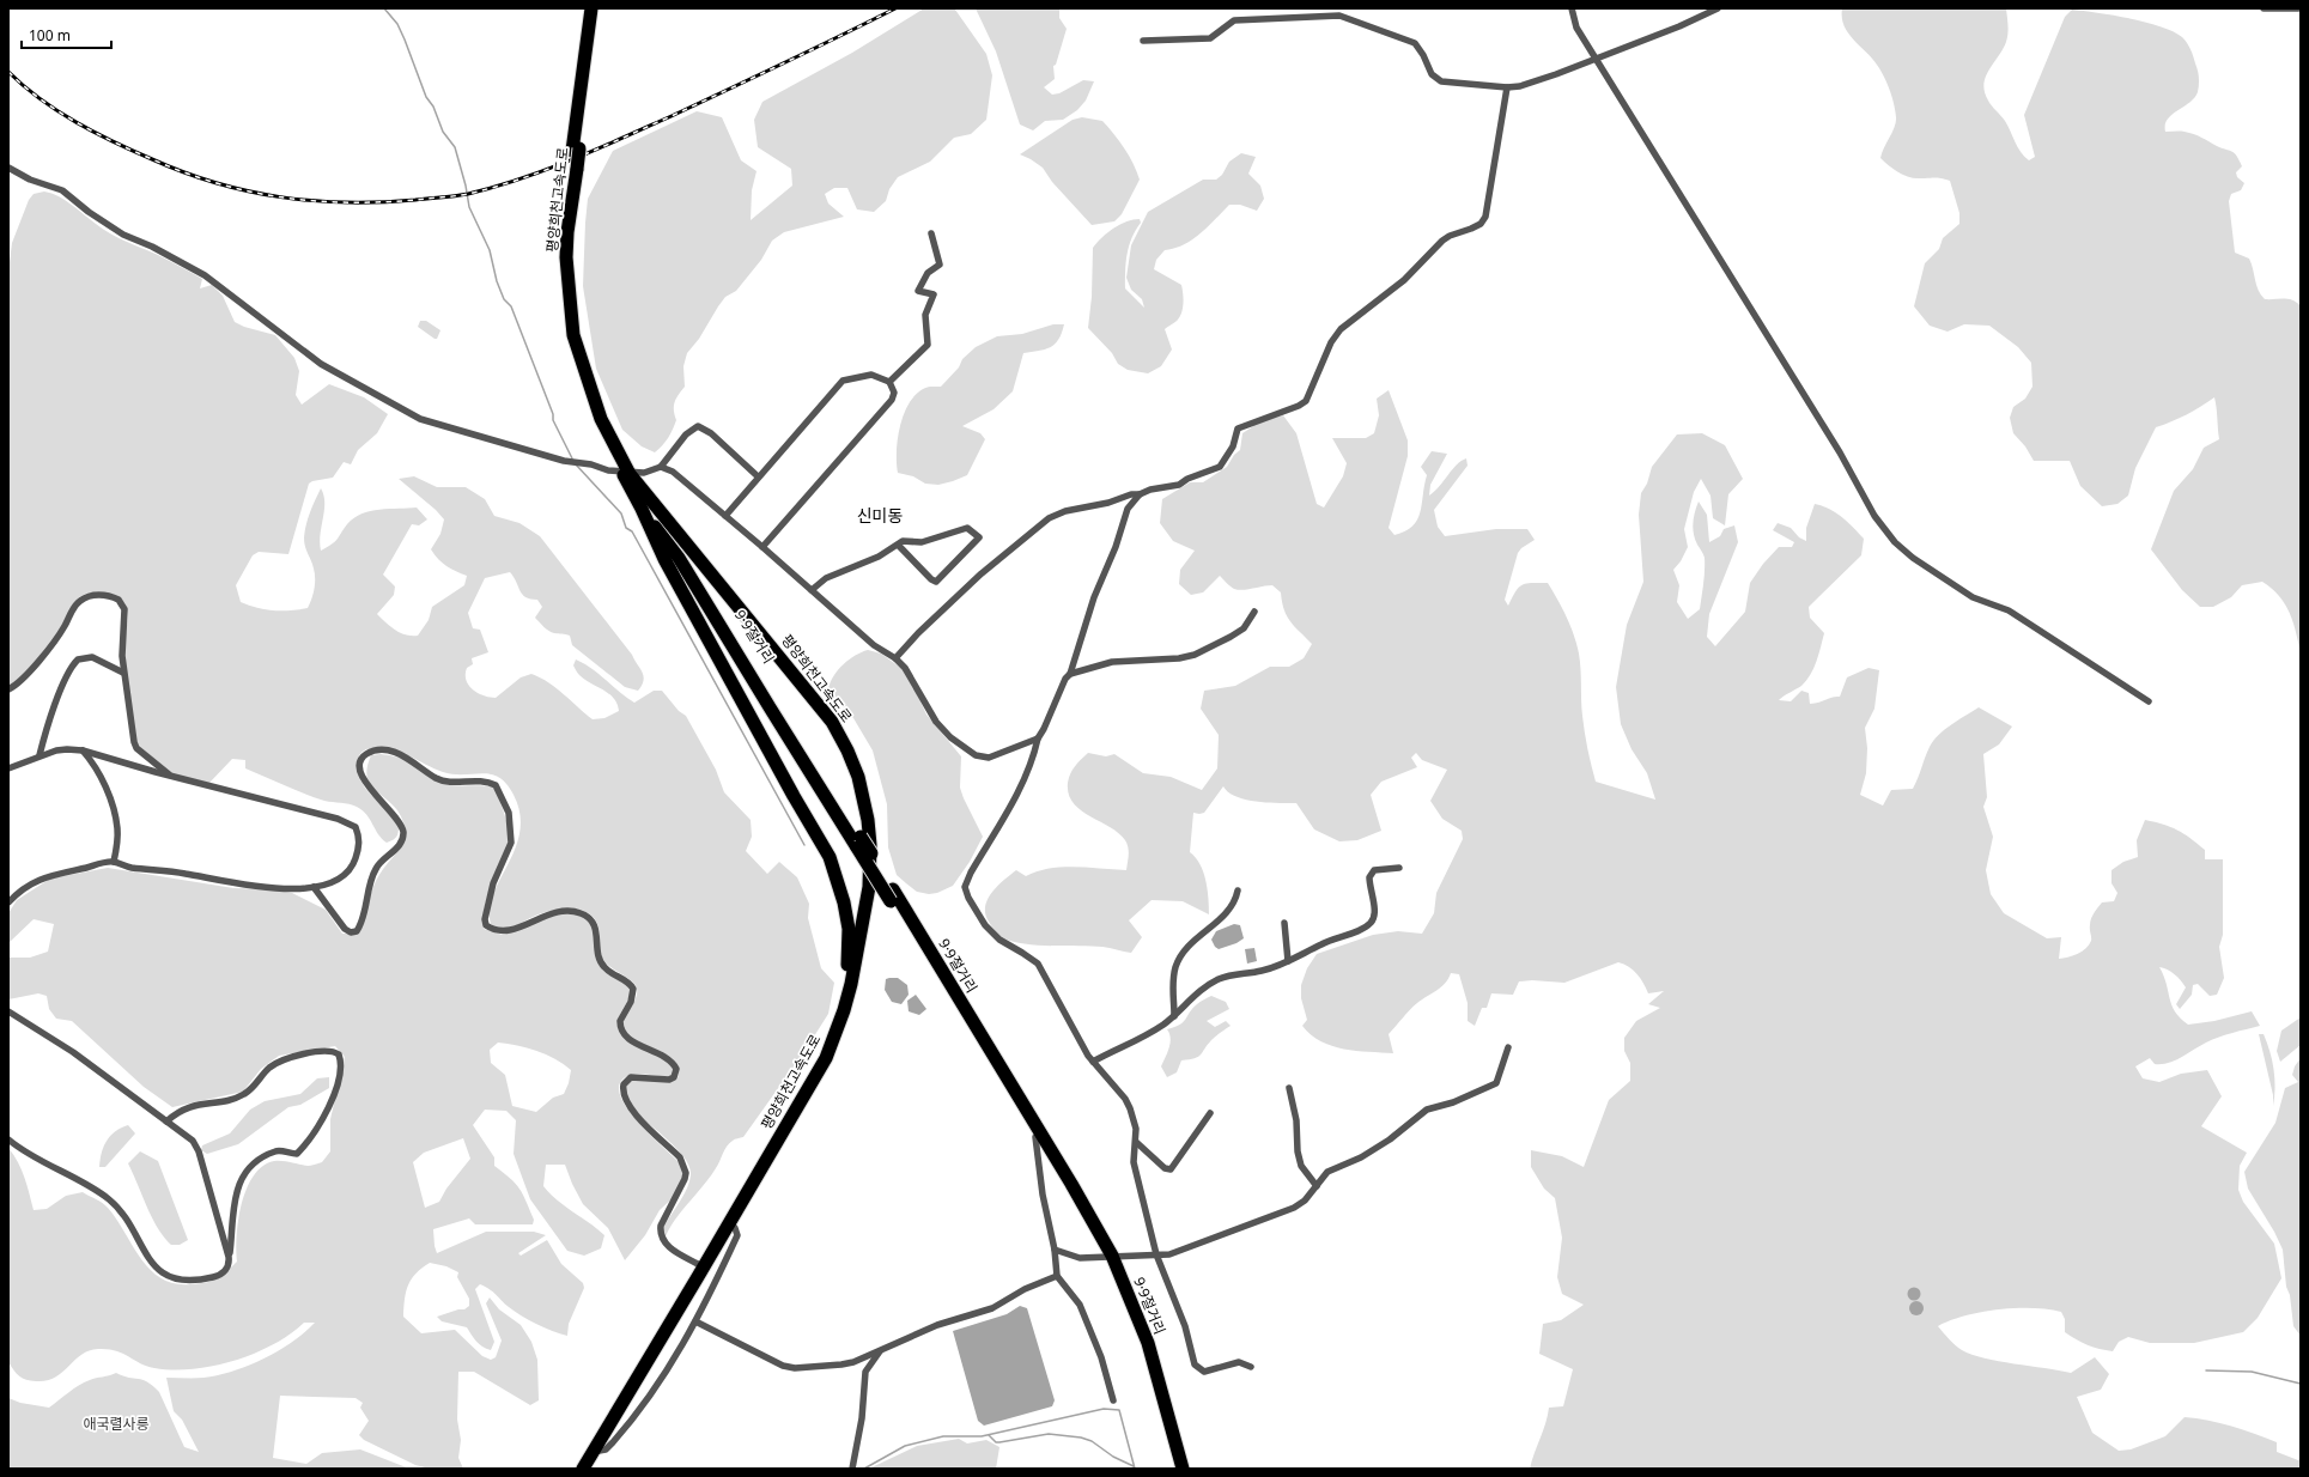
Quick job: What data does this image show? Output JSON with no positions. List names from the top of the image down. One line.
{"streets":{"highway":["평양희천고속도로","9·9절거리"]},"crossings":[["평양희천고속도로","9·9절거리"]],"districts":["신미동"],"parks":["애국렬사릉"],"scale_bar":"100 m"}
